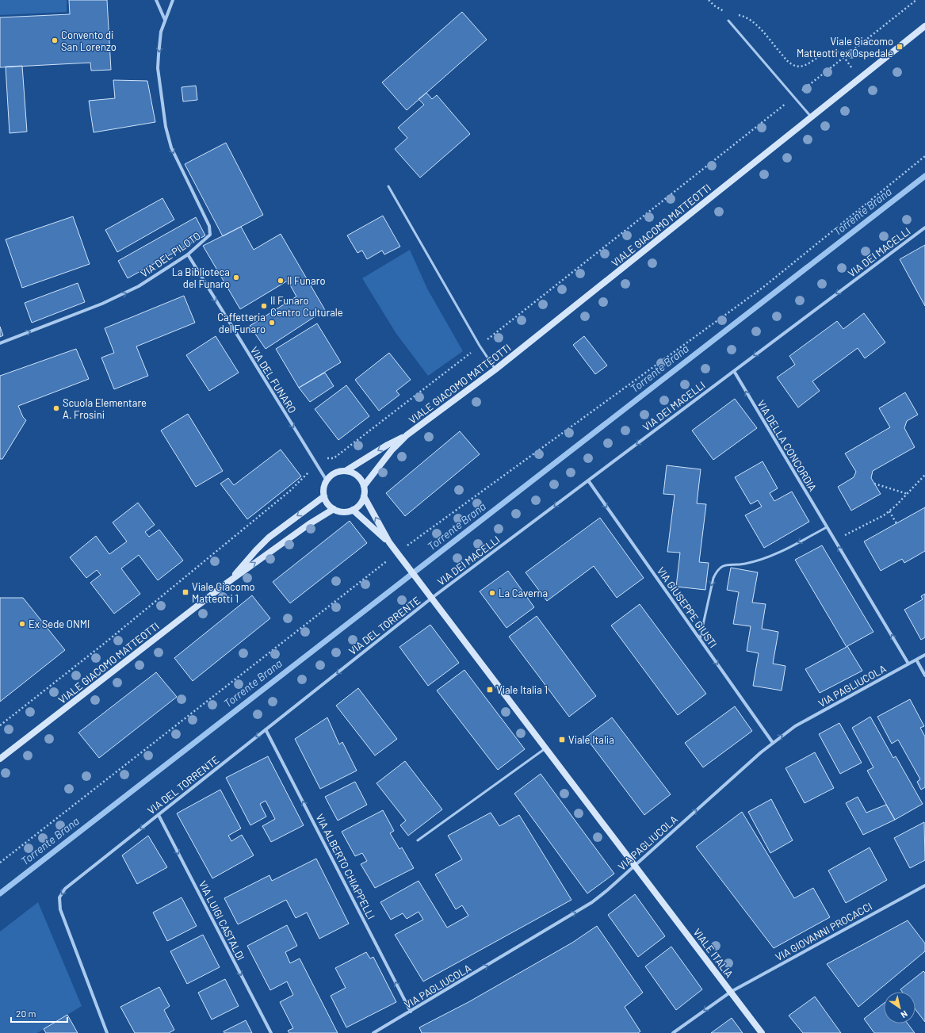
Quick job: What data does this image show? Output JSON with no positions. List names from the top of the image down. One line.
{"streets":{"street":["VIALE GIACOMO MATTEOTTI","VIA DEI MACELLI","VIA DEL PILOTO","VIA DEL FUNARO","VIA DELLA CONCORDIA","VIA GIUSEPPE GIUSTI","VIA DEL TORRENTE","VIA PAGLIUCOLA","VIA ALBERTO CHIAPPELLI","VIA LUIGI CASTALDI","VIA GIOVANNI PROCACCI","VIALE ITALIA"]},"crossings":[["VIALE GIACOMO MATTEOTTI","VIA DEL FUNARO"],["VIALE GIACOMO MATTEOTTI","VIALE ITALIA"],["VIA DEI MACELLI","VIA DELLA CONCORDIA"],["VIA DEI MACELLI","VIA GIUSEPPE GIUSTI"],["VIA DEI MACELLI","VIA DEL TORRENTE"],["VIA DEI MACELLI","VIALE ITALIA"],["VIA DEL PILOTO","VIA DEL FUNARO"],["VIA DEL FUNARO","VIALE ITALIA"],["VIA DELLA CONCORDIA","VIA PAGLIUCOLA"],["VIA GIUSEPPE GIUSTI","VIA PAGLIUCOLA"],["VIA DEL TORRENTE","VIA ALBERTO CHIAPPELLI"],["VIA DEL TORRENTE","VIA LUIGI CASTALDI"],["VIA DEL TORRENTE","VIALE ITALIA"],["VIA PAGLIUCOLA","VIA ALBERTO CHIAPPELLI"],["VIA PAGLIUCOLA","VIALE ITALIA"],["VIA GIOVANNI PROCACCI","VIALE ITALIA"]],"one_way":["VIA DEI MACELLI","VIA DEL FUNARO","VIA DELLA CONCORDIA","VIA GIUSEPPE GIUSTI","VIA DEL TORRENTE","VIA PAGLIUCOLA","VIA ALBERTO CHIAPPELLI","VIA LUIGI CASTALDI"],"water":["Torrente Brana"],"places":{"other":["Convento di San Lorenzo","La Biblioteca del Funaro","Il Funaro","Il Funaro Centro Culturale","Caffetteria del Funaro","Scuola Elementare A. Frosini","La Caverna","Ex Sede ONMI"],"transit":["Viale Giacomo Matteotti ex Ospedale","Viale Giacomo Matteotti 1","Viale Italia 1","Viale Italia"]},"scale_bar":"20 m","north":"bottom right"}
